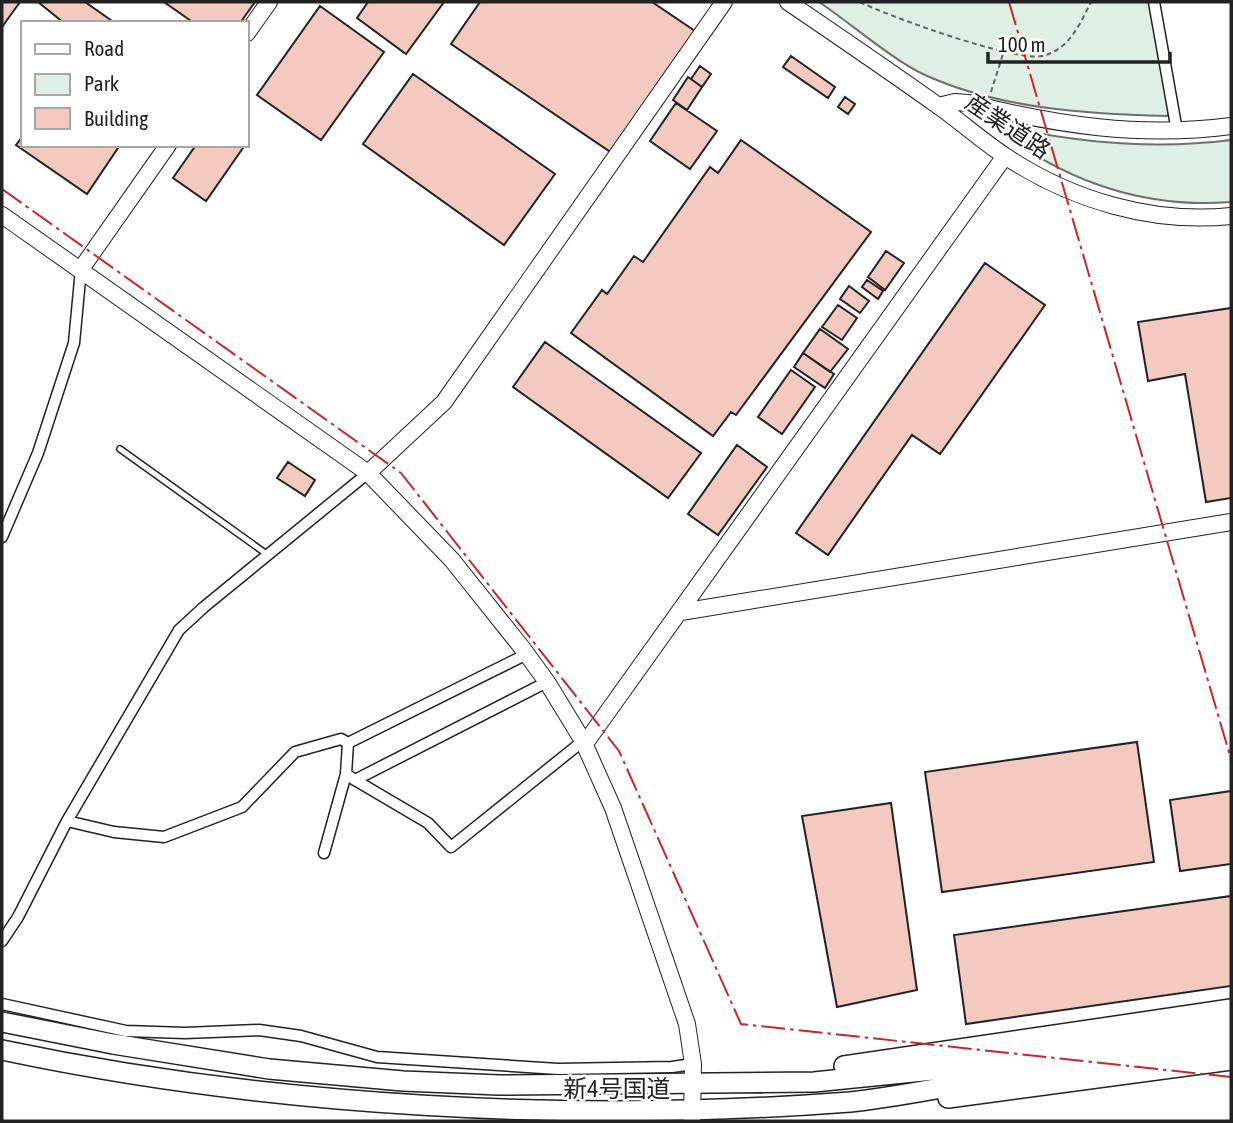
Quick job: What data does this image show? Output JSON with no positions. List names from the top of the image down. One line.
{"streets":{"highway":["新4号国道"],"street":["産業道路"]},"legend":["Road","Park","Building"],"scale_bar":"100 m"}
